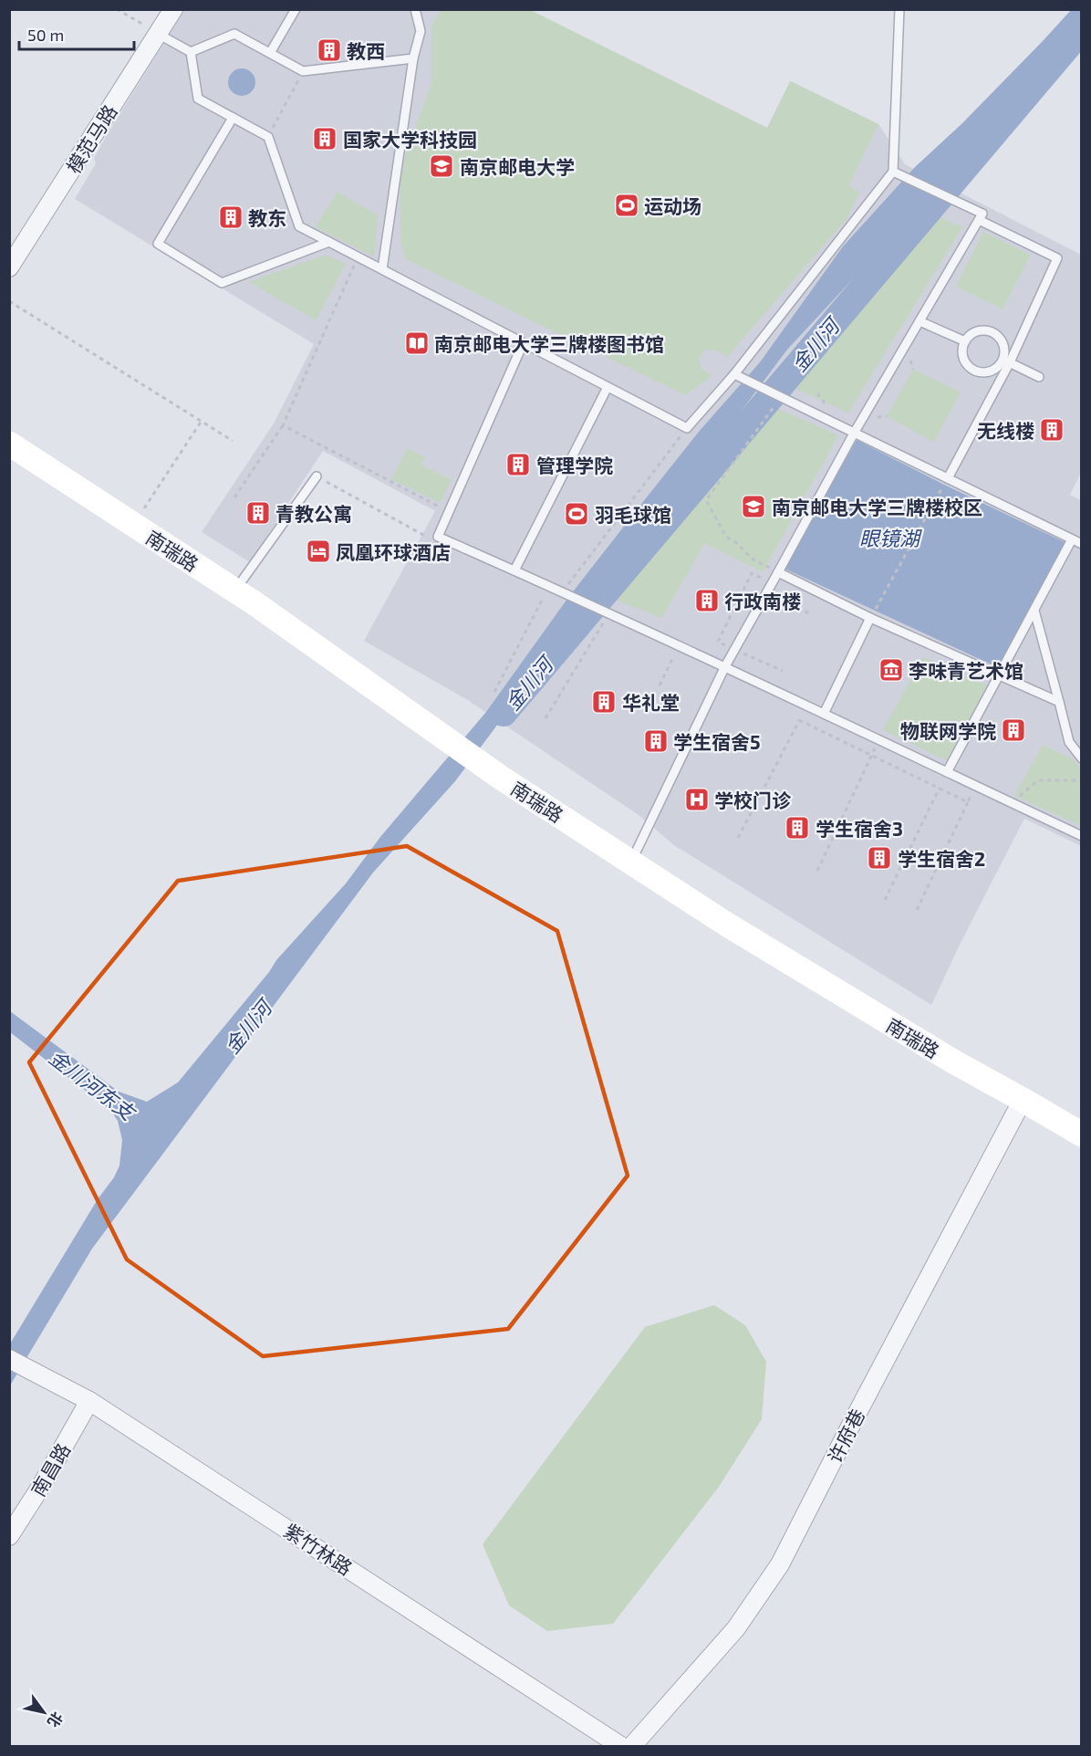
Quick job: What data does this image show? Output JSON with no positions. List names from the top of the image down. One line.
{"streets":{"street":["模范马路","南瑞路","许府巷","南昌路","紫竹林路"]},"crossings":[["南瑞路","许府巷"],["南昌路","紫竹林路"]],"water":["金川河","眼镜湖","金川河东支"],"places":{"building":["教西","国家大学科技园","教东","无线楼","管理学院","青教公寓","行政南楼","华礼堂","物联网学院","学生宿舍5","学生宿舍3","学生宿舍2"],"school or university":["南京邮电大学","南京邮电大学三牌楼校区"],"sports":["运动场","羽毛球馆"],"library":["南京邮电大学三牌楼图书馆"],"hotel":["凤凰环球酒店"],"museum":["李味青艺术馆"],"hospital":["学校门诊"]},"scale_bar":"50 m","north":"bottom right"}
